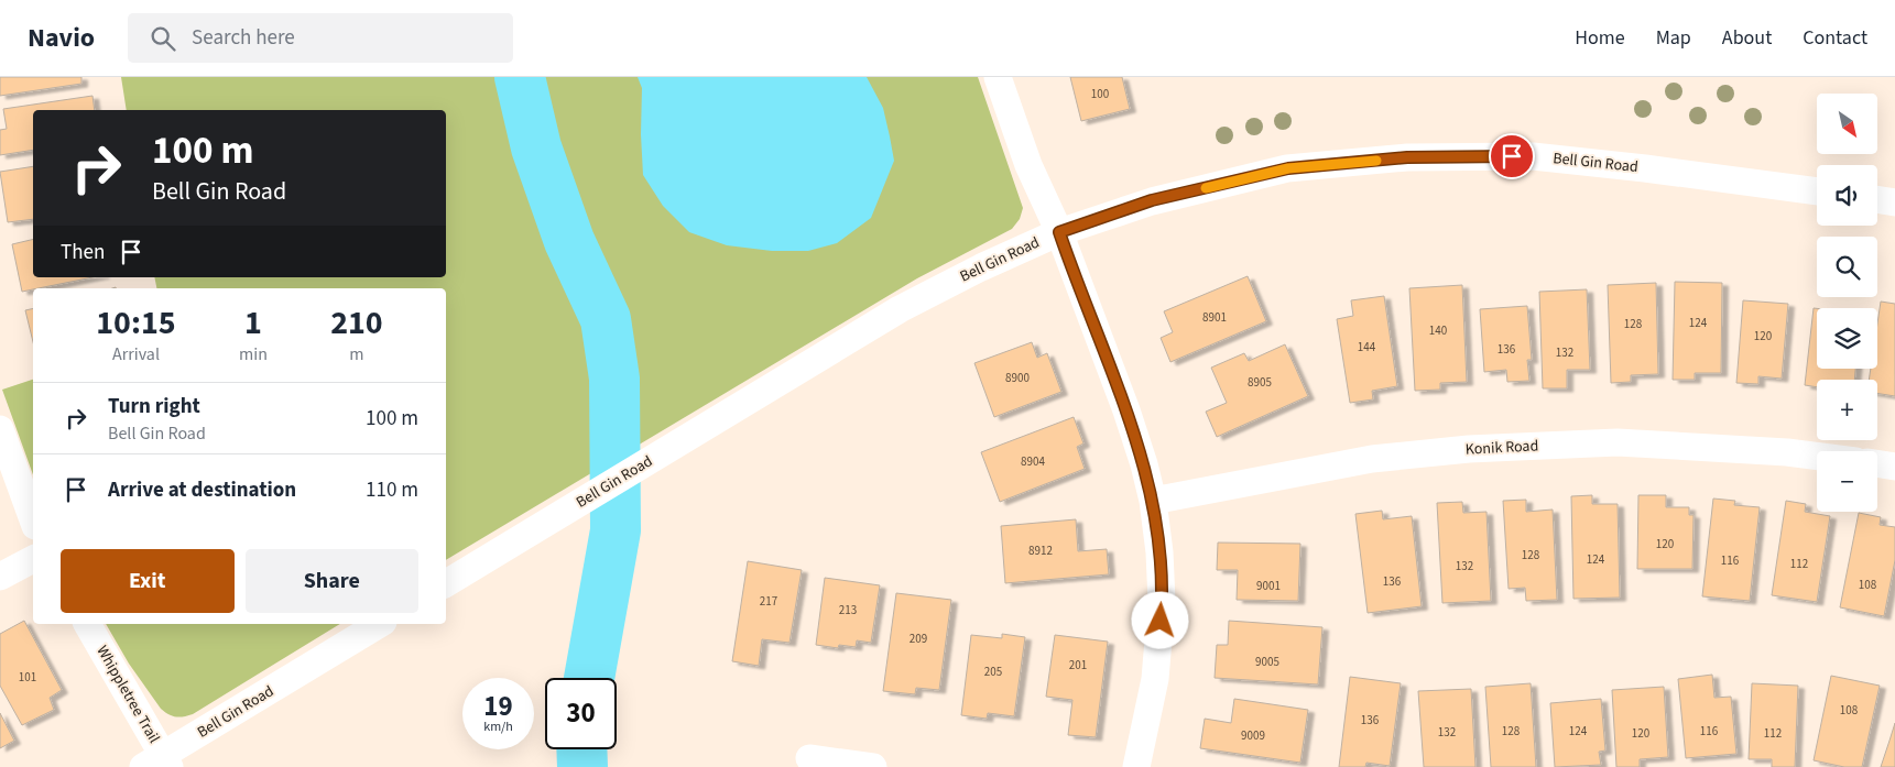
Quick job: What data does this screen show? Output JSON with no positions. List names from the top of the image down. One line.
{"streets":{"street":["Bell Gin Road","Konik Road","Whippletree Trail"]},"crossings":[["Bell Gin Road","Whippletree Trail"]],"house_numbers":["100","8901","124","128","140","120","144","136","132","8900","8905","8904","120","8912","128","124","116","112","132","136","108","9001","217","213","209","9005","201","205","101","108","136","128","124","116","132","120","112","9009"],"north":"bottom right","page":{"header":"Navio","search":"Search here","nav":["Home","Map","About","Contact"],"map_buttons":["+","−"],"turn":["100 m","Bell Gin Road"],"then":"Then","eta":["10:15","Arrival","1","min","210","m"],"list":[{"name":"Turn right","note":"Bell Gin Road","value":"100 m"},{"name":"Arrive at destination","value":"110 m"}],"buttons":["Exit","Share"],"speed":"19 km/h","limit":"30"}}
